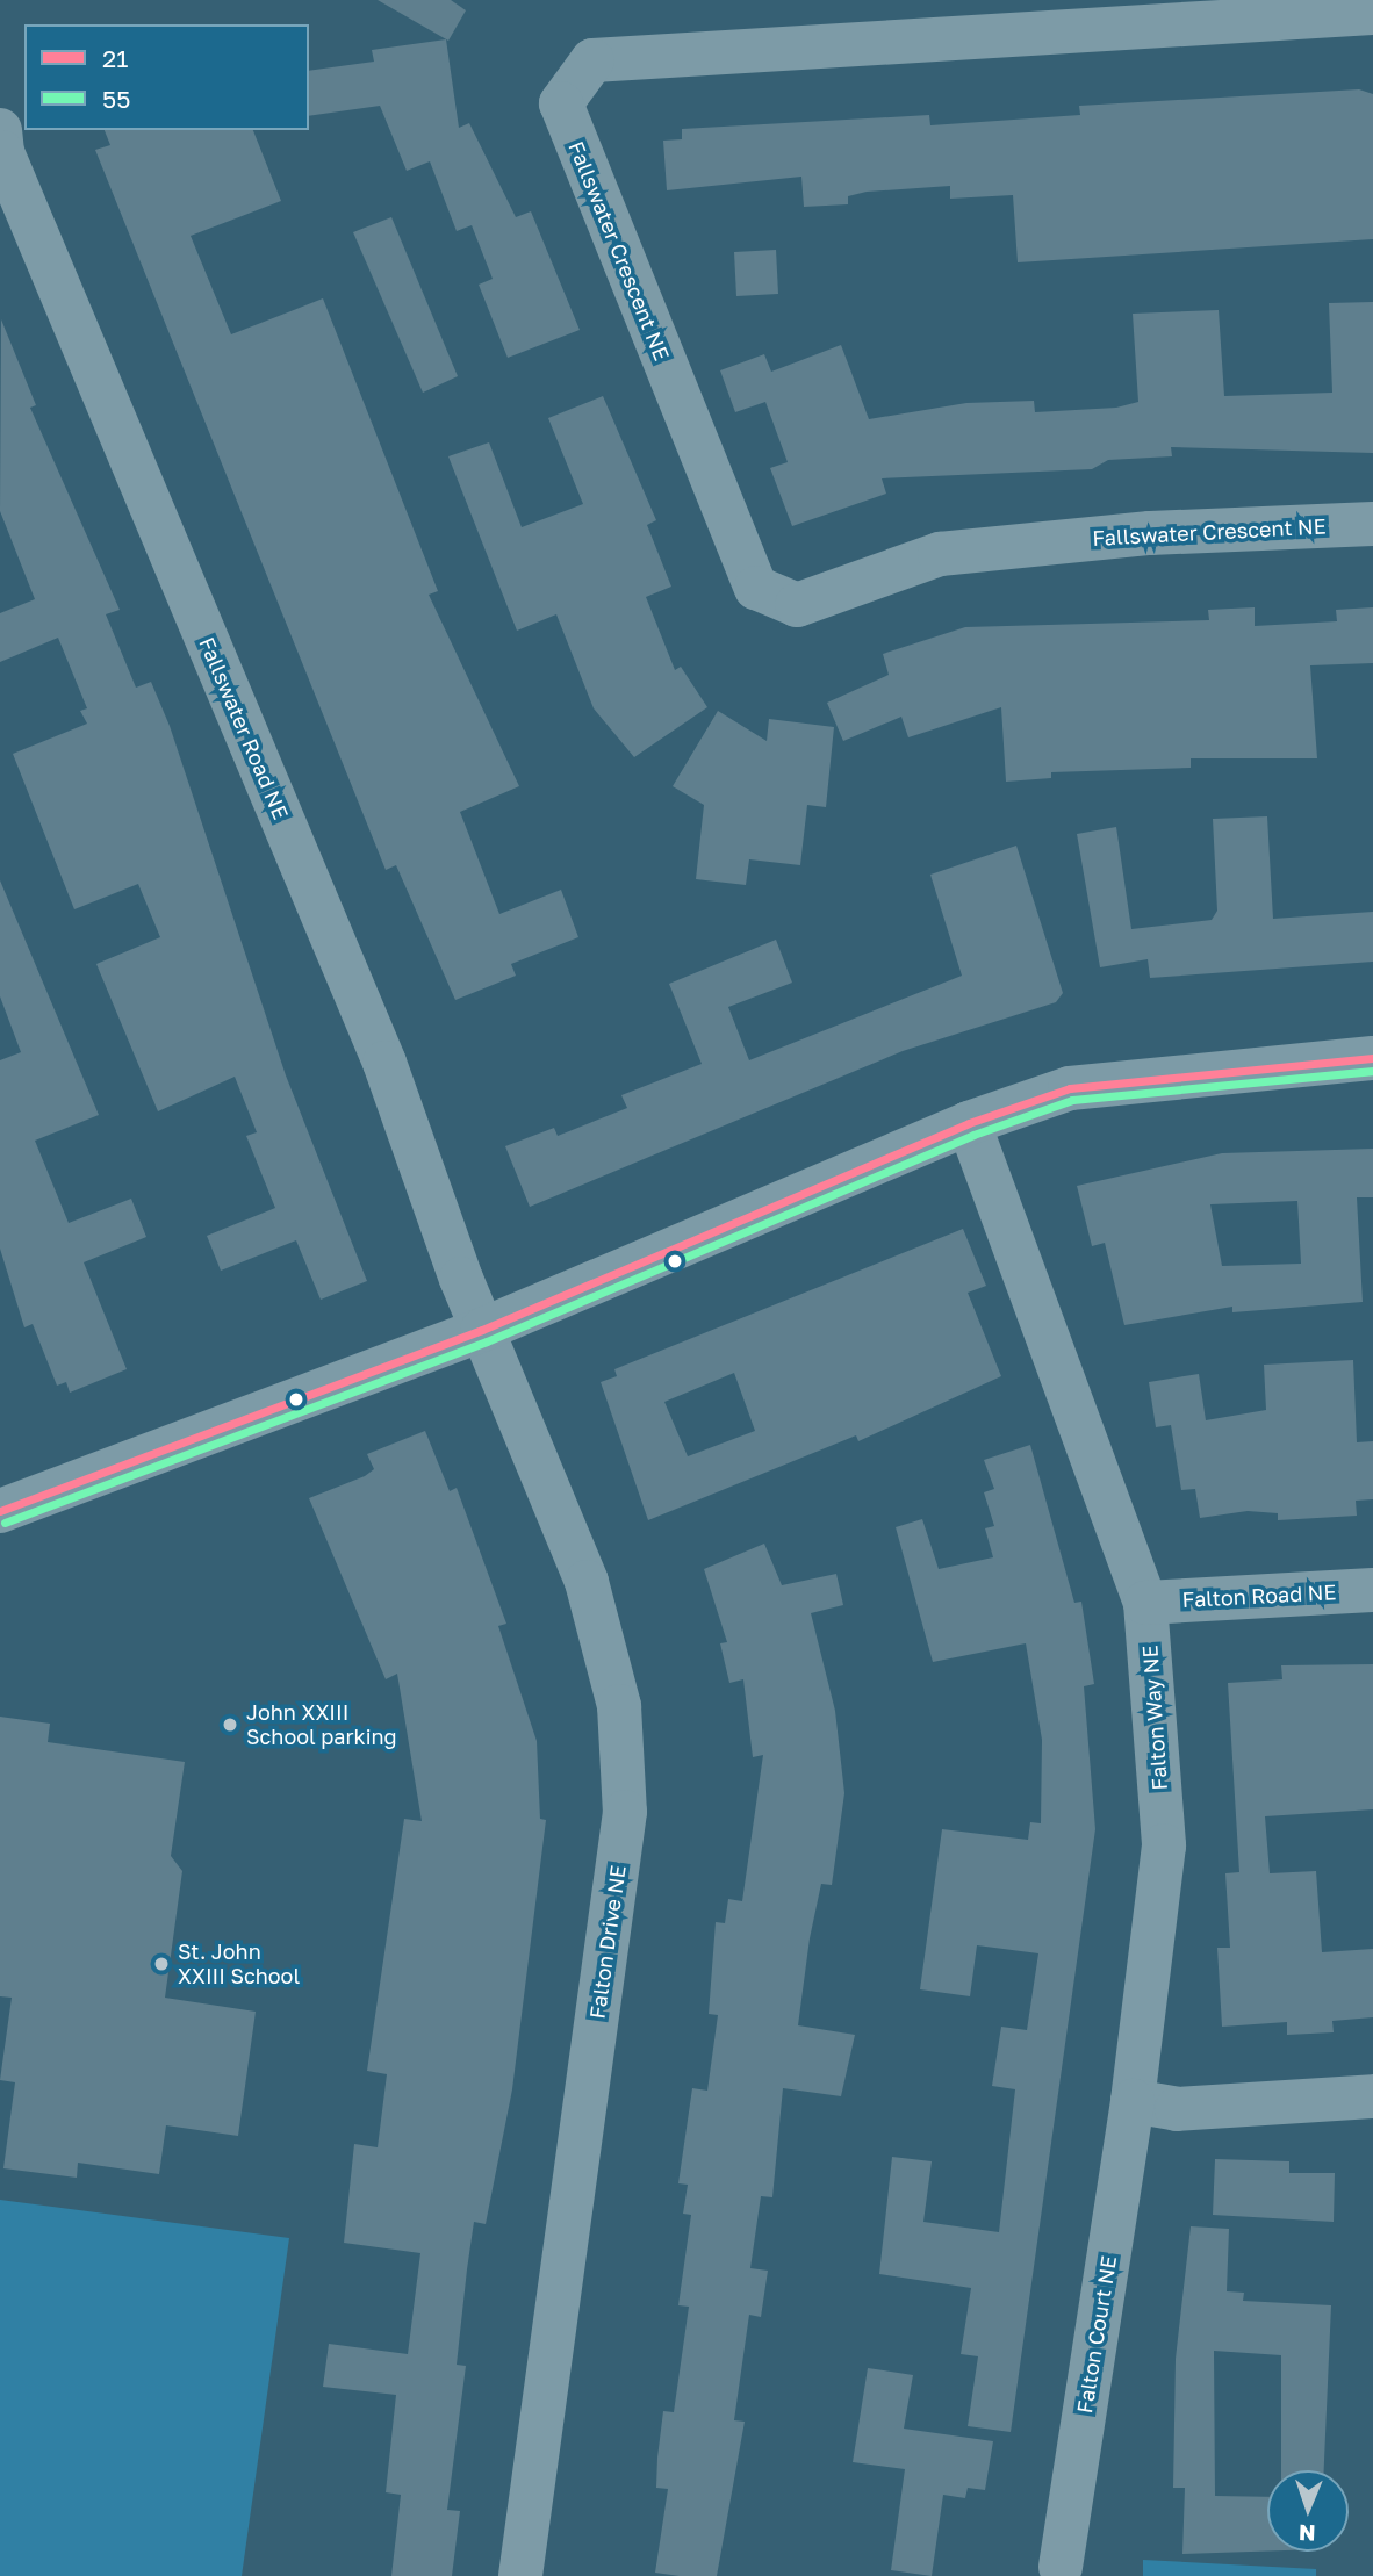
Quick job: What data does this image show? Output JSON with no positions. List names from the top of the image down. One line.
{"streets":{"street":["Fallswater Crescent NE","Fallswater Road NE","Falton Road NE","Falton Way NE","Falton Drive NE","Falton Court NE"]},"crossings":[["Fallswater Road NE","Falton Drive NE"],["Falton Road NE","Falton Way NE"],["Falton Way NE","Falton Court NE"]],"places":["John XXIII School parking","St. John XXIII School"],"lines":["transit line 21","transit line 55"],"legend":["21","55"],"north":"bottom"}
